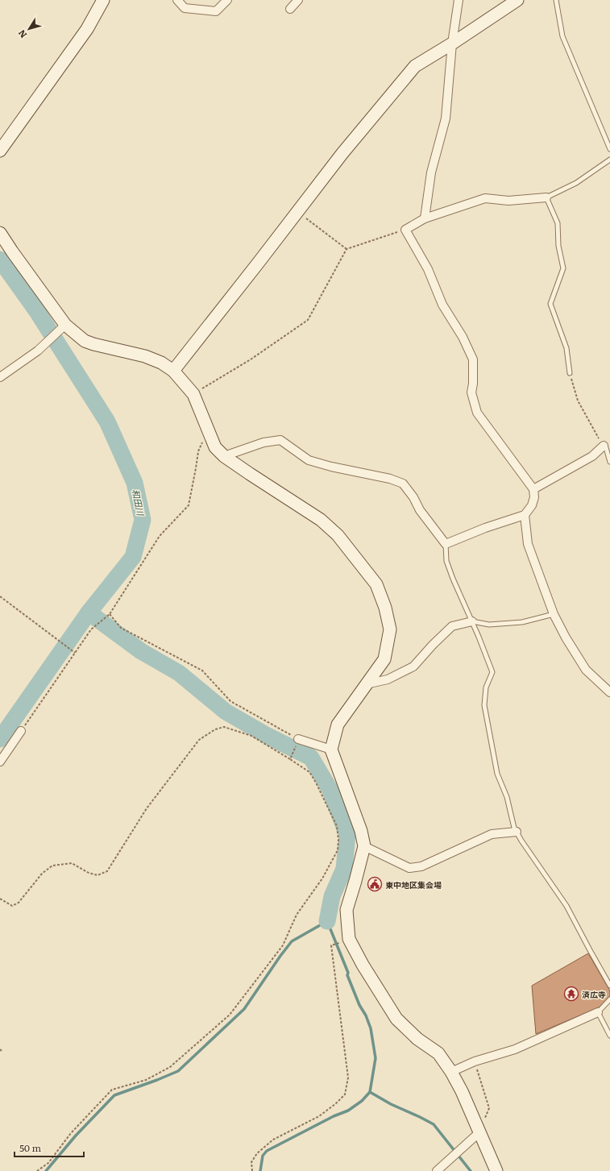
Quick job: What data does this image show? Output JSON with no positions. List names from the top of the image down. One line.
{"water":["和田川"],"places":{"public building":["東中地区集会場"],"temple":["済広寺"]},"scale_bar":"50 m","north":"bottom left"}
